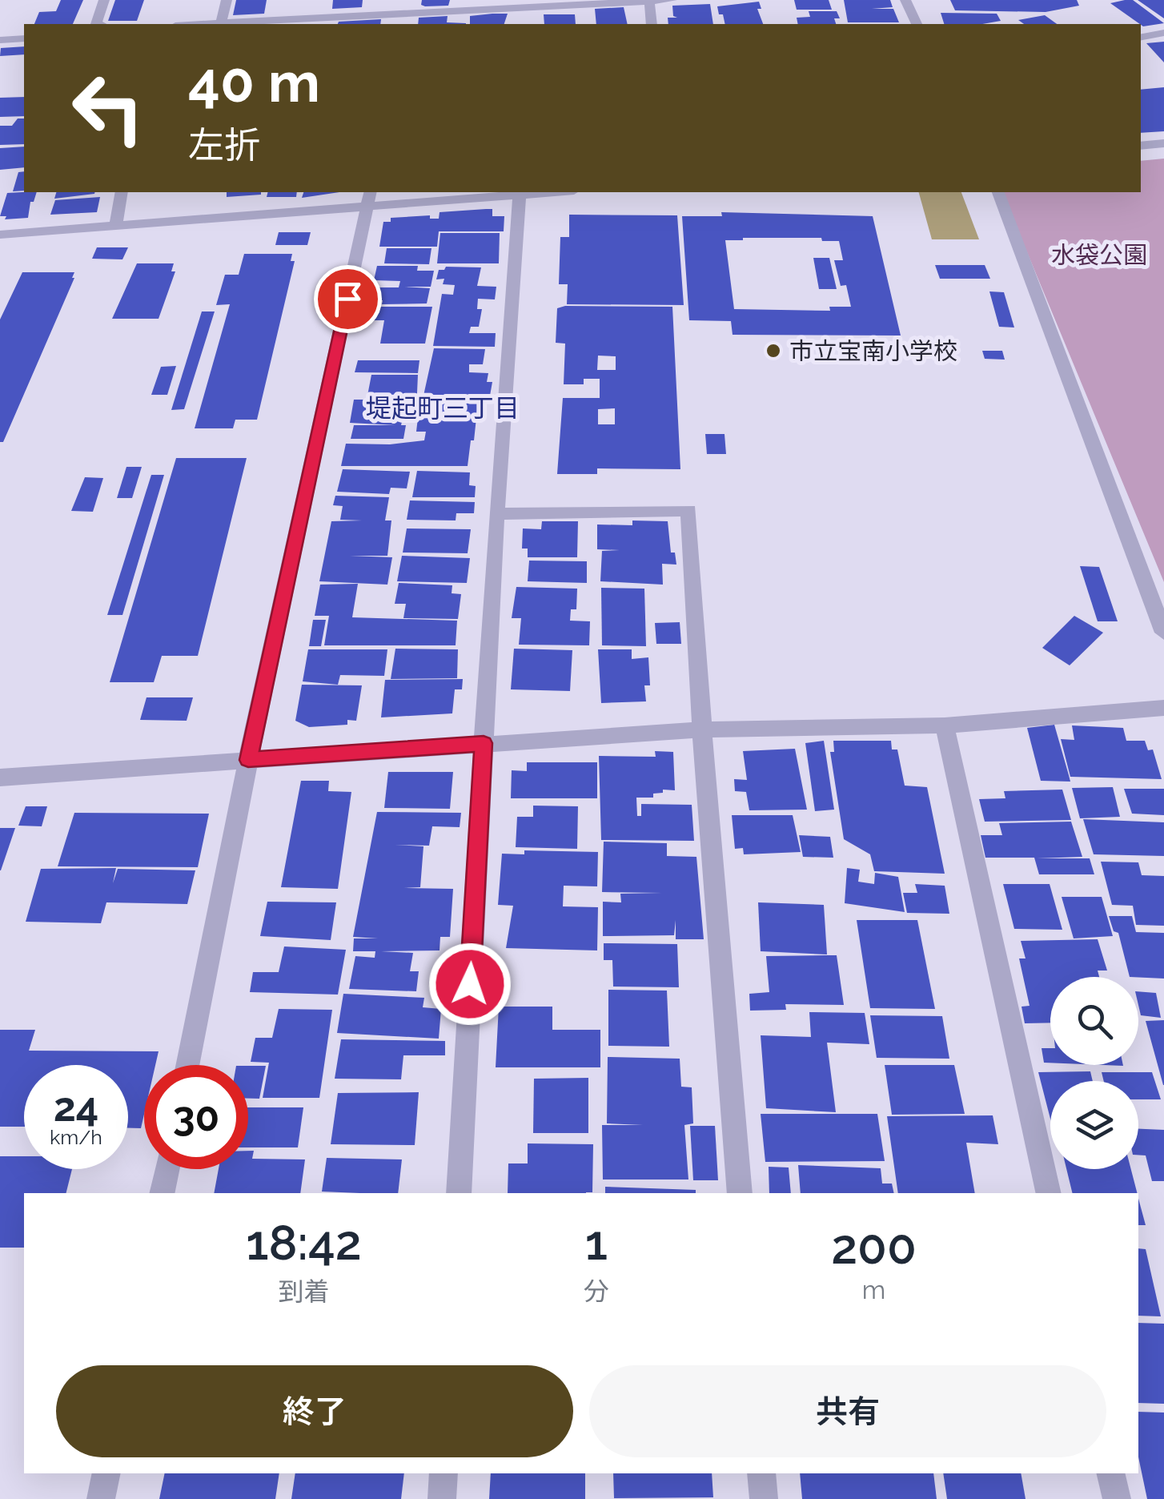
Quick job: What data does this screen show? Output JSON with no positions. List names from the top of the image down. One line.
{"districts":["堤起町三丁目"],"parks":["水袋公園"],"places":["市立宝南小学校"],"page":{"turn":["40 m","左折"],"speed":"24 km/h","limit":"30","eta":["18:42","到着","1","分","200","m"],"buttons":["終了","共有"]}}
